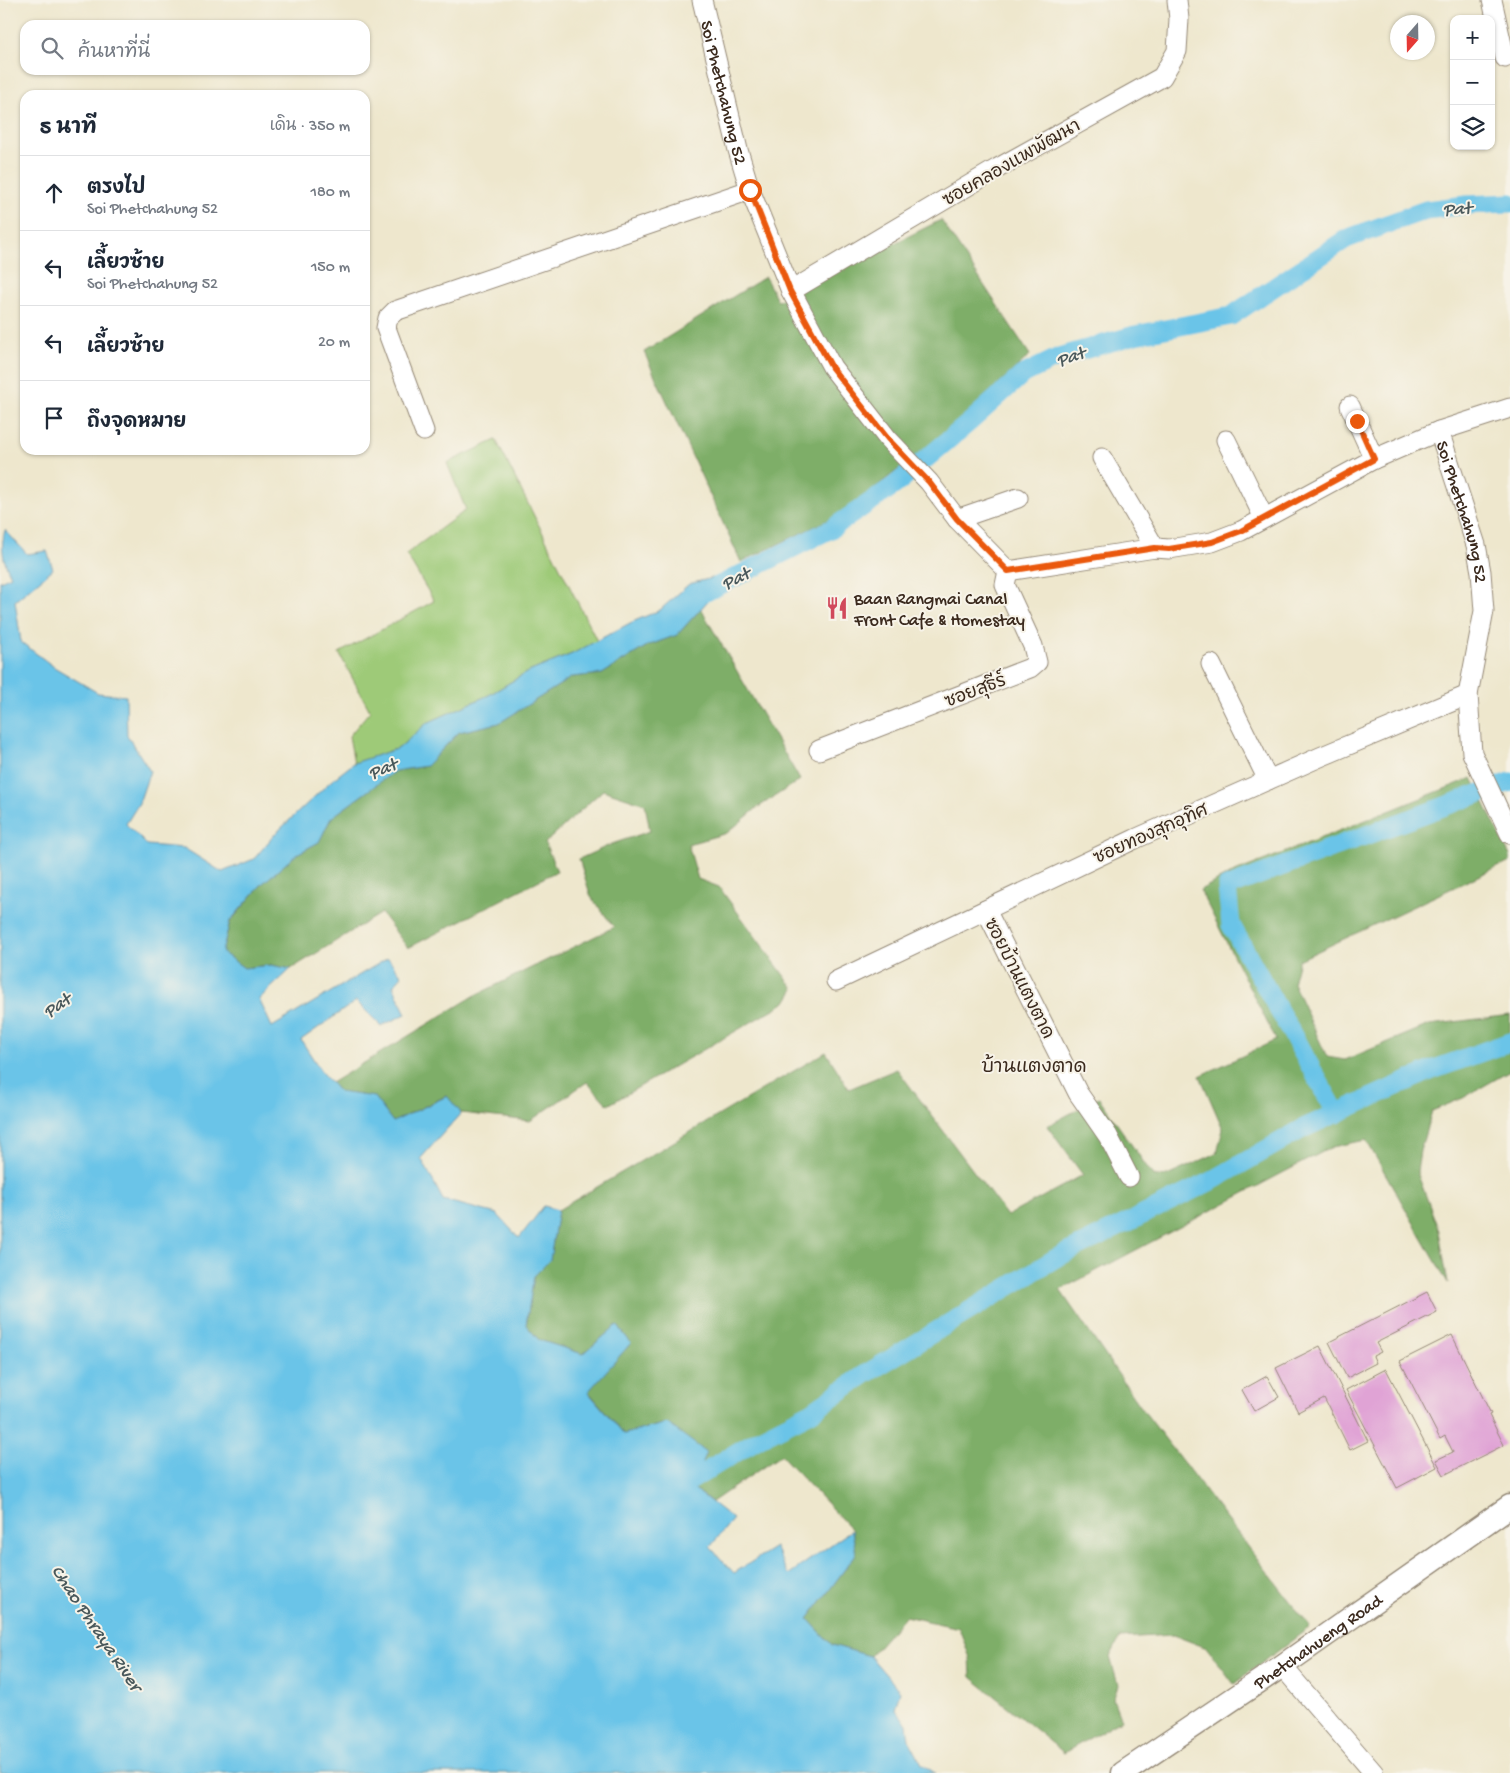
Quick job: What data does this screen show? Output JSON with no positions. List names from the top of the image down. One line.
{"streets":{"main road":["Phetchahueng Road"],"street":["Soi Phetchahung 52","ซอยคลองแพพัฒนา","ซอยสุธีร์","ซอยทองสุกอุทิศ","ซอยบ้านแตงตาด"]},"crossings":[["Soi Phetchahung 52","ซอยคลองแพพัฒนา"],["Soi Phetchahung 52","ซอยสุธีร์"],["Soi Phetchahung 52","ซอยทองสุกอุทิศ"],["ซอยทองสุกอุทิศ","ซอยบ้านแตงตาด"]],"districts":["บ้านแตงตาด"],"water":["Pat","Chao Phraya River"],"places":{"restaurant":["Baan Rangmai Canal Front Cafe & Homestay"]},"north":"bottom","page":{"map_buttons":["+","−"],"search":"ค้นหาที่นี่","heading":["5 นาที","เดิน · 350 m"],"list":[["ตรงไป","Soi Phetchahung 52","180 m"],["เลี้ยวซ้าย","Soi Phetchahung 52","150 m"],["เลี้ยวซ้าย","20 m"],"ถึงจุดหมาย"]}}
